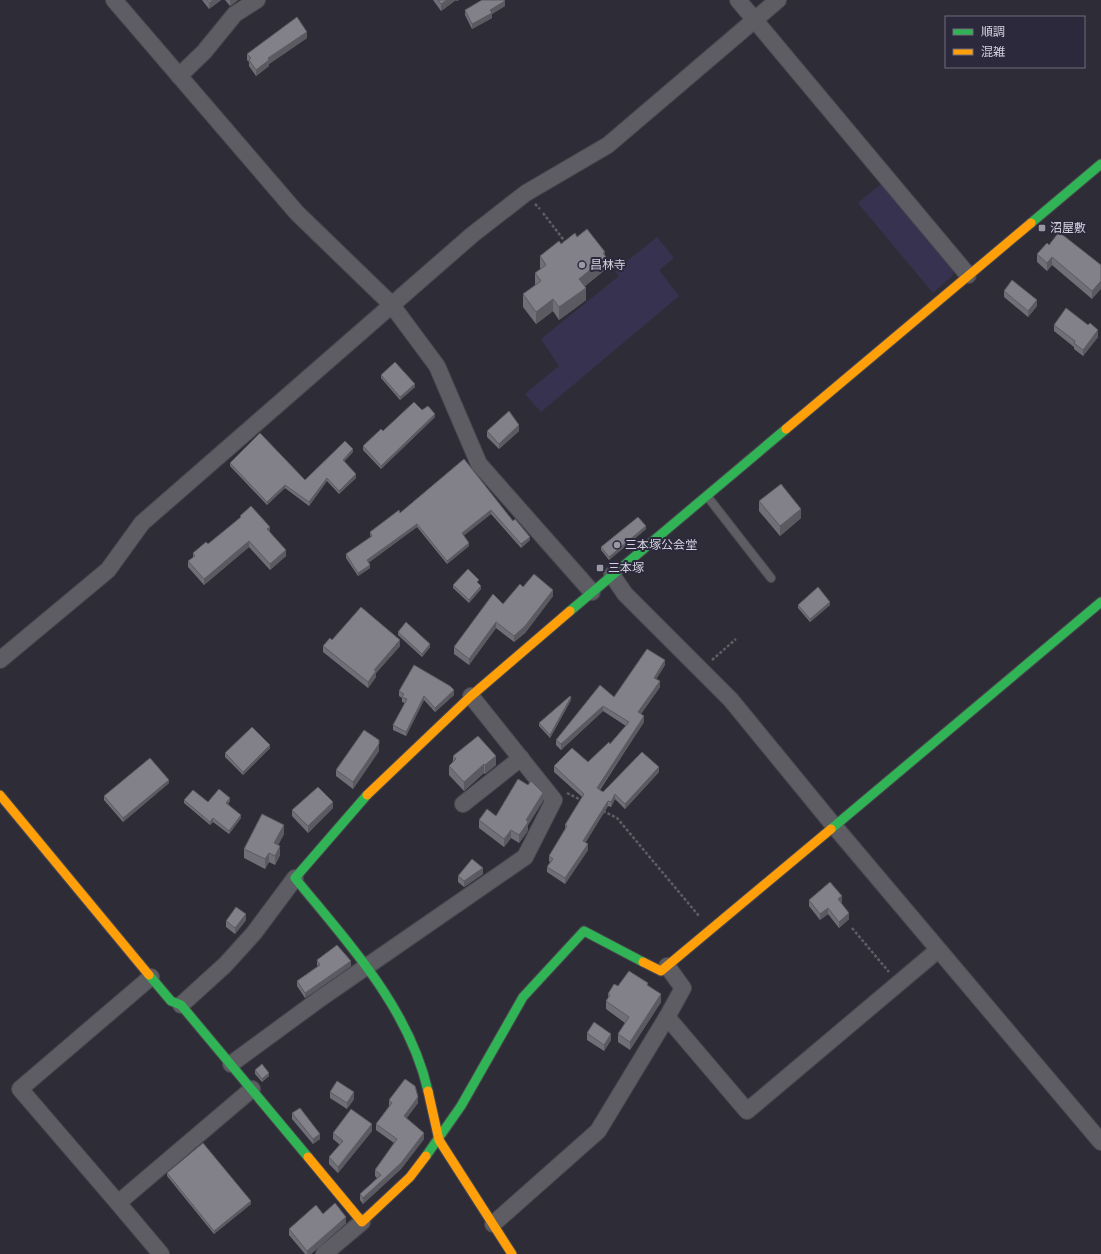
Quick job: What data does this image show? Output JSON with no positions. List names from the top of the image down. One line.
{"places":{"transit":["沼屋敷","三本塚"],"other":["昌林寺","三本塚公会堂"]},"legend":["順調","混雑"]}
